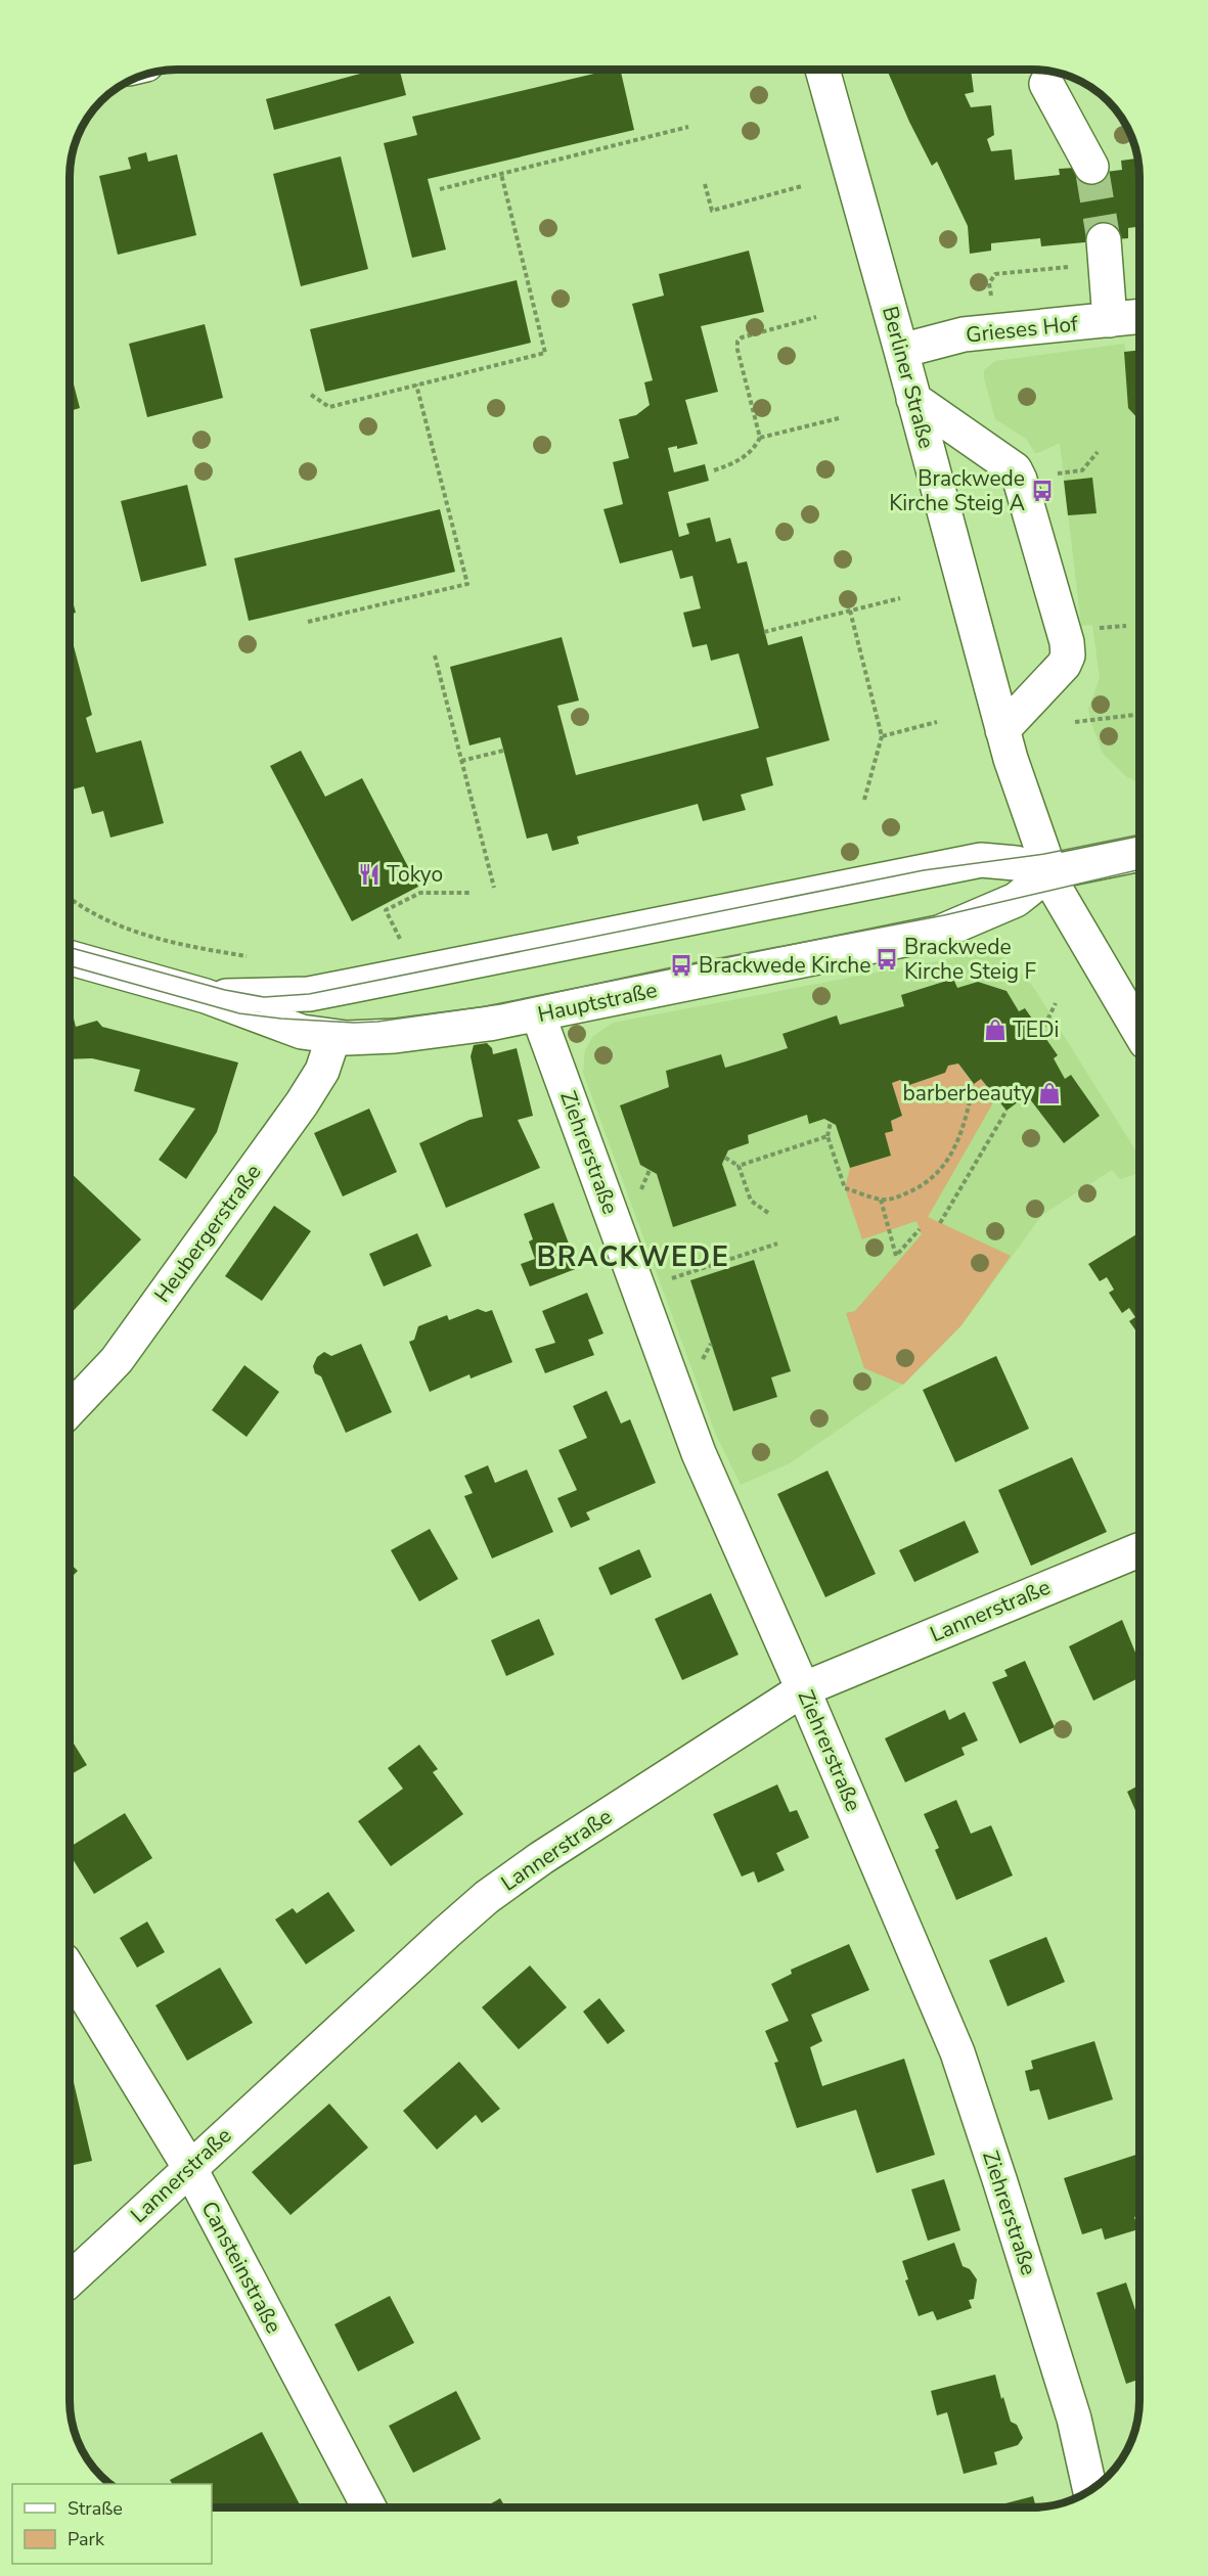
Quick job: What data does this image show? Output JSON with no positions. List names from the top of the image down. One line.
{"streets":{"street":["Grieses Hof","Berliner Straße","Hauptstraße","Ziehrerstraße","Heubergerstraße","Lannerstraße","Cansteinstraße"]},"crossings":[["Grieses Hof","Berliner Straße"],["Berliner Straße","Hauptstraße"],["Hauptstraße","Ziehrerstraße"],["Hauptstraße","Heubergerstraße"],["Ziehrerstraße","Lannerstraße"],["Lannerstraße","Cansteinstraße"]],"districts":["BRACKWEDE"],"places":{"bus stop":["Brackwede Kirche Steig A","Brackwede Kirche Steig F","Brackwede Kirche"],"restaurant":["Tokyo"],"shop":["TEDi","barberbeauty"]},"legend":["Straße","Park"]}
